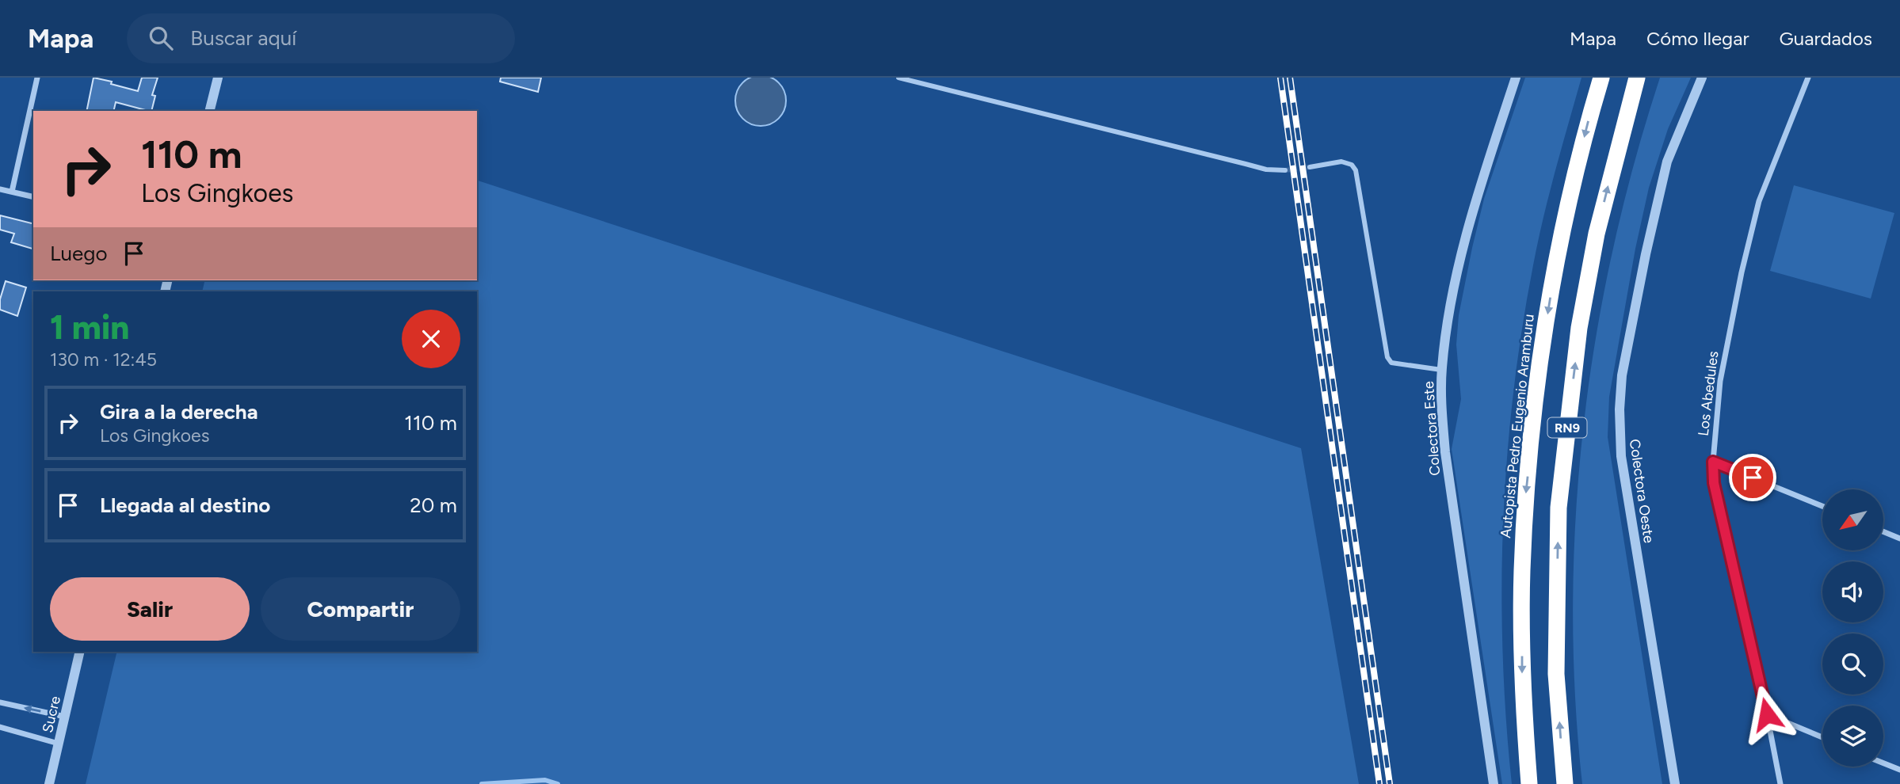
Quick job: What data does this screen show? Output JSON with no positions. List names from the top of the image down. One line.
{"streets":{"highway":["Autopista Pedro Eugenio Aramburu","RN9"],"street":["Los Abedules","Colectora Este","Colectora Oeste","Sucre"]},"north":"bottom left","page":{"header":"Mapa","search":"Buscar aquí","nav":["Mapa","Cómo llegar","Guardados"],"turn":["110 m","Los Gingkoes"],"then":"Luego","heading":["1 min","130 m · 12:45"],"list":[{"name":"Gira a la derecha","note":"Los Gingkoes","value":"110 m"},{"name":"Llegada al destino","value":"20 m"}],"buttons":["Salir","Compartir"]}}
